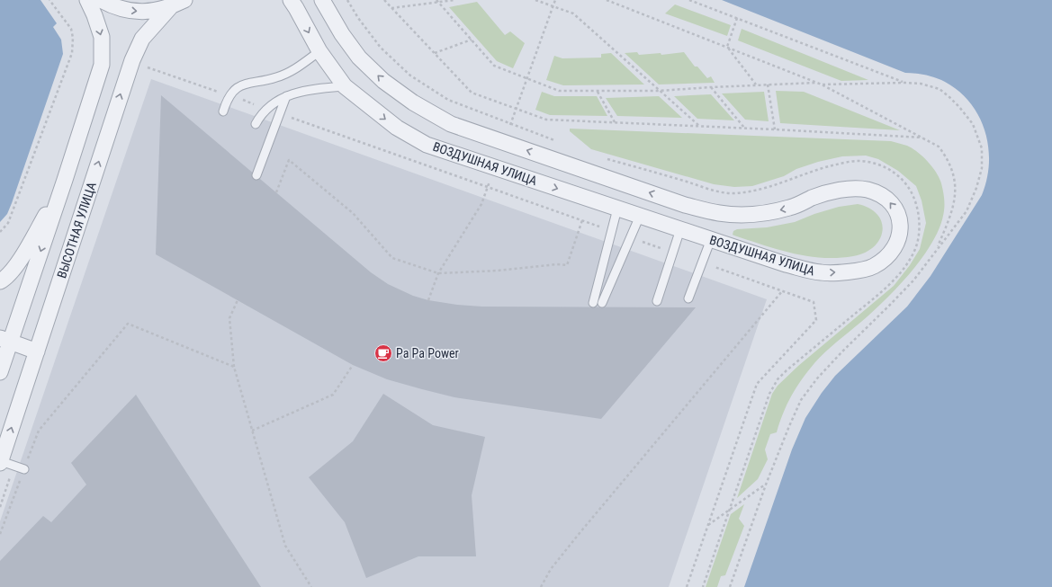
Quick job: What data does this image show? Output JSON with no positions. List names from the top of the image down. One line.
{"streets":{"street":["ВОЗДУШНАЯ УЛИЦА","ВЫСОТНАЯ УЛИЦА"]},"places":{"cafe":["Pa Pa Power"]}}
